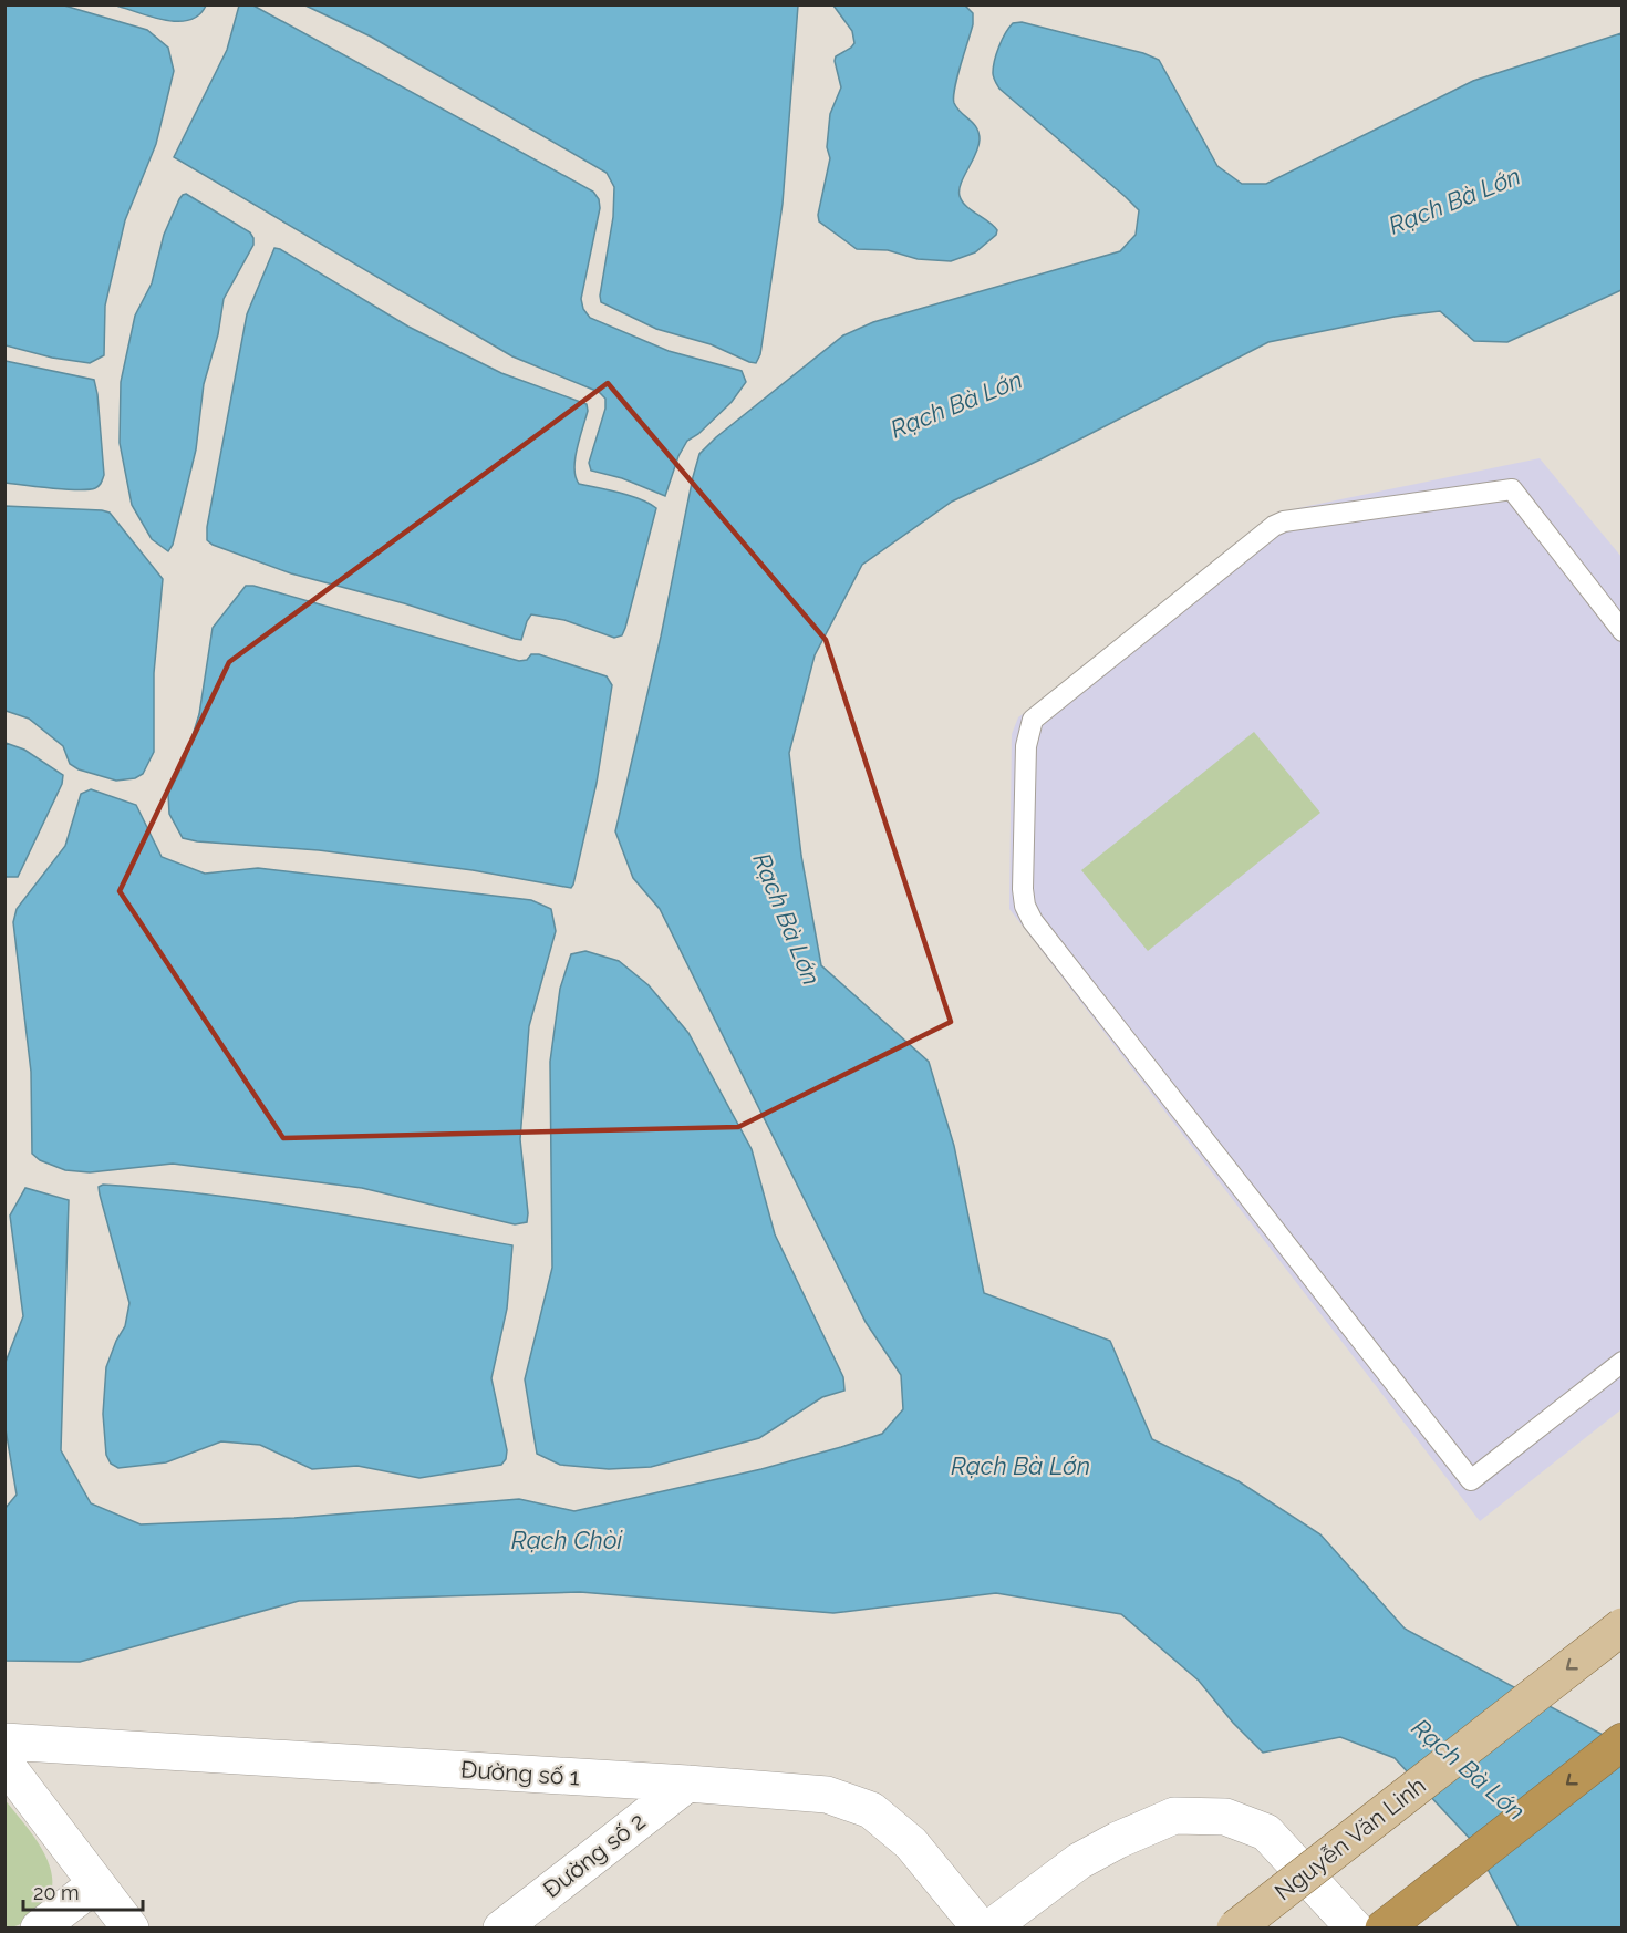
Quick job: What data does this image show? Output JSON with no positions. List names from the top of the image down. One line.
{"streets":{"main road":["Nguyễn Văn Linh"],"street":["Đường số 1","Đường số 2"]},"crossings":[["Đường số 1","Đường số 2"]],"one_way":["Nguyễn Văn Linh"],"water":["Rạch Bà Lớn","Rạch Chòi"],"scale_bar":"20 m"}
